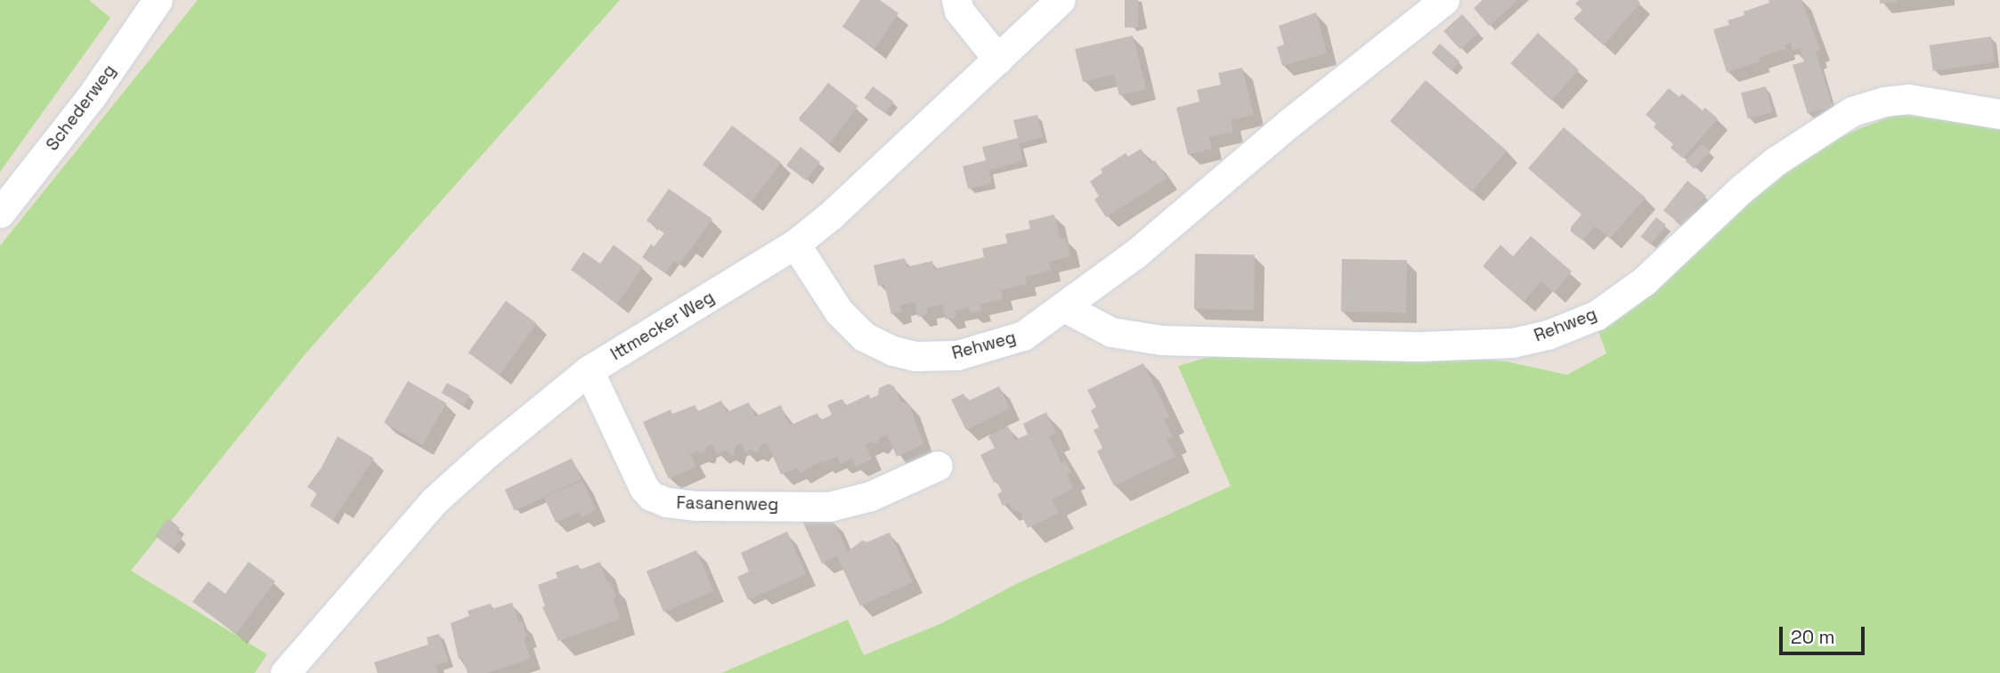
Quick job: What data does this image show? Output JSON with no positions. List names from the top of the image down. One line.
{"streets":{"street":["Schederweg","Rehweg","Ittmecker Weg","Fasanenweg"]},"crossings":[["Rehweg","Ittmecker Weg"],["Ittmecker Weg","Fasanenweg"]],"scale_bar":"20 m"}
